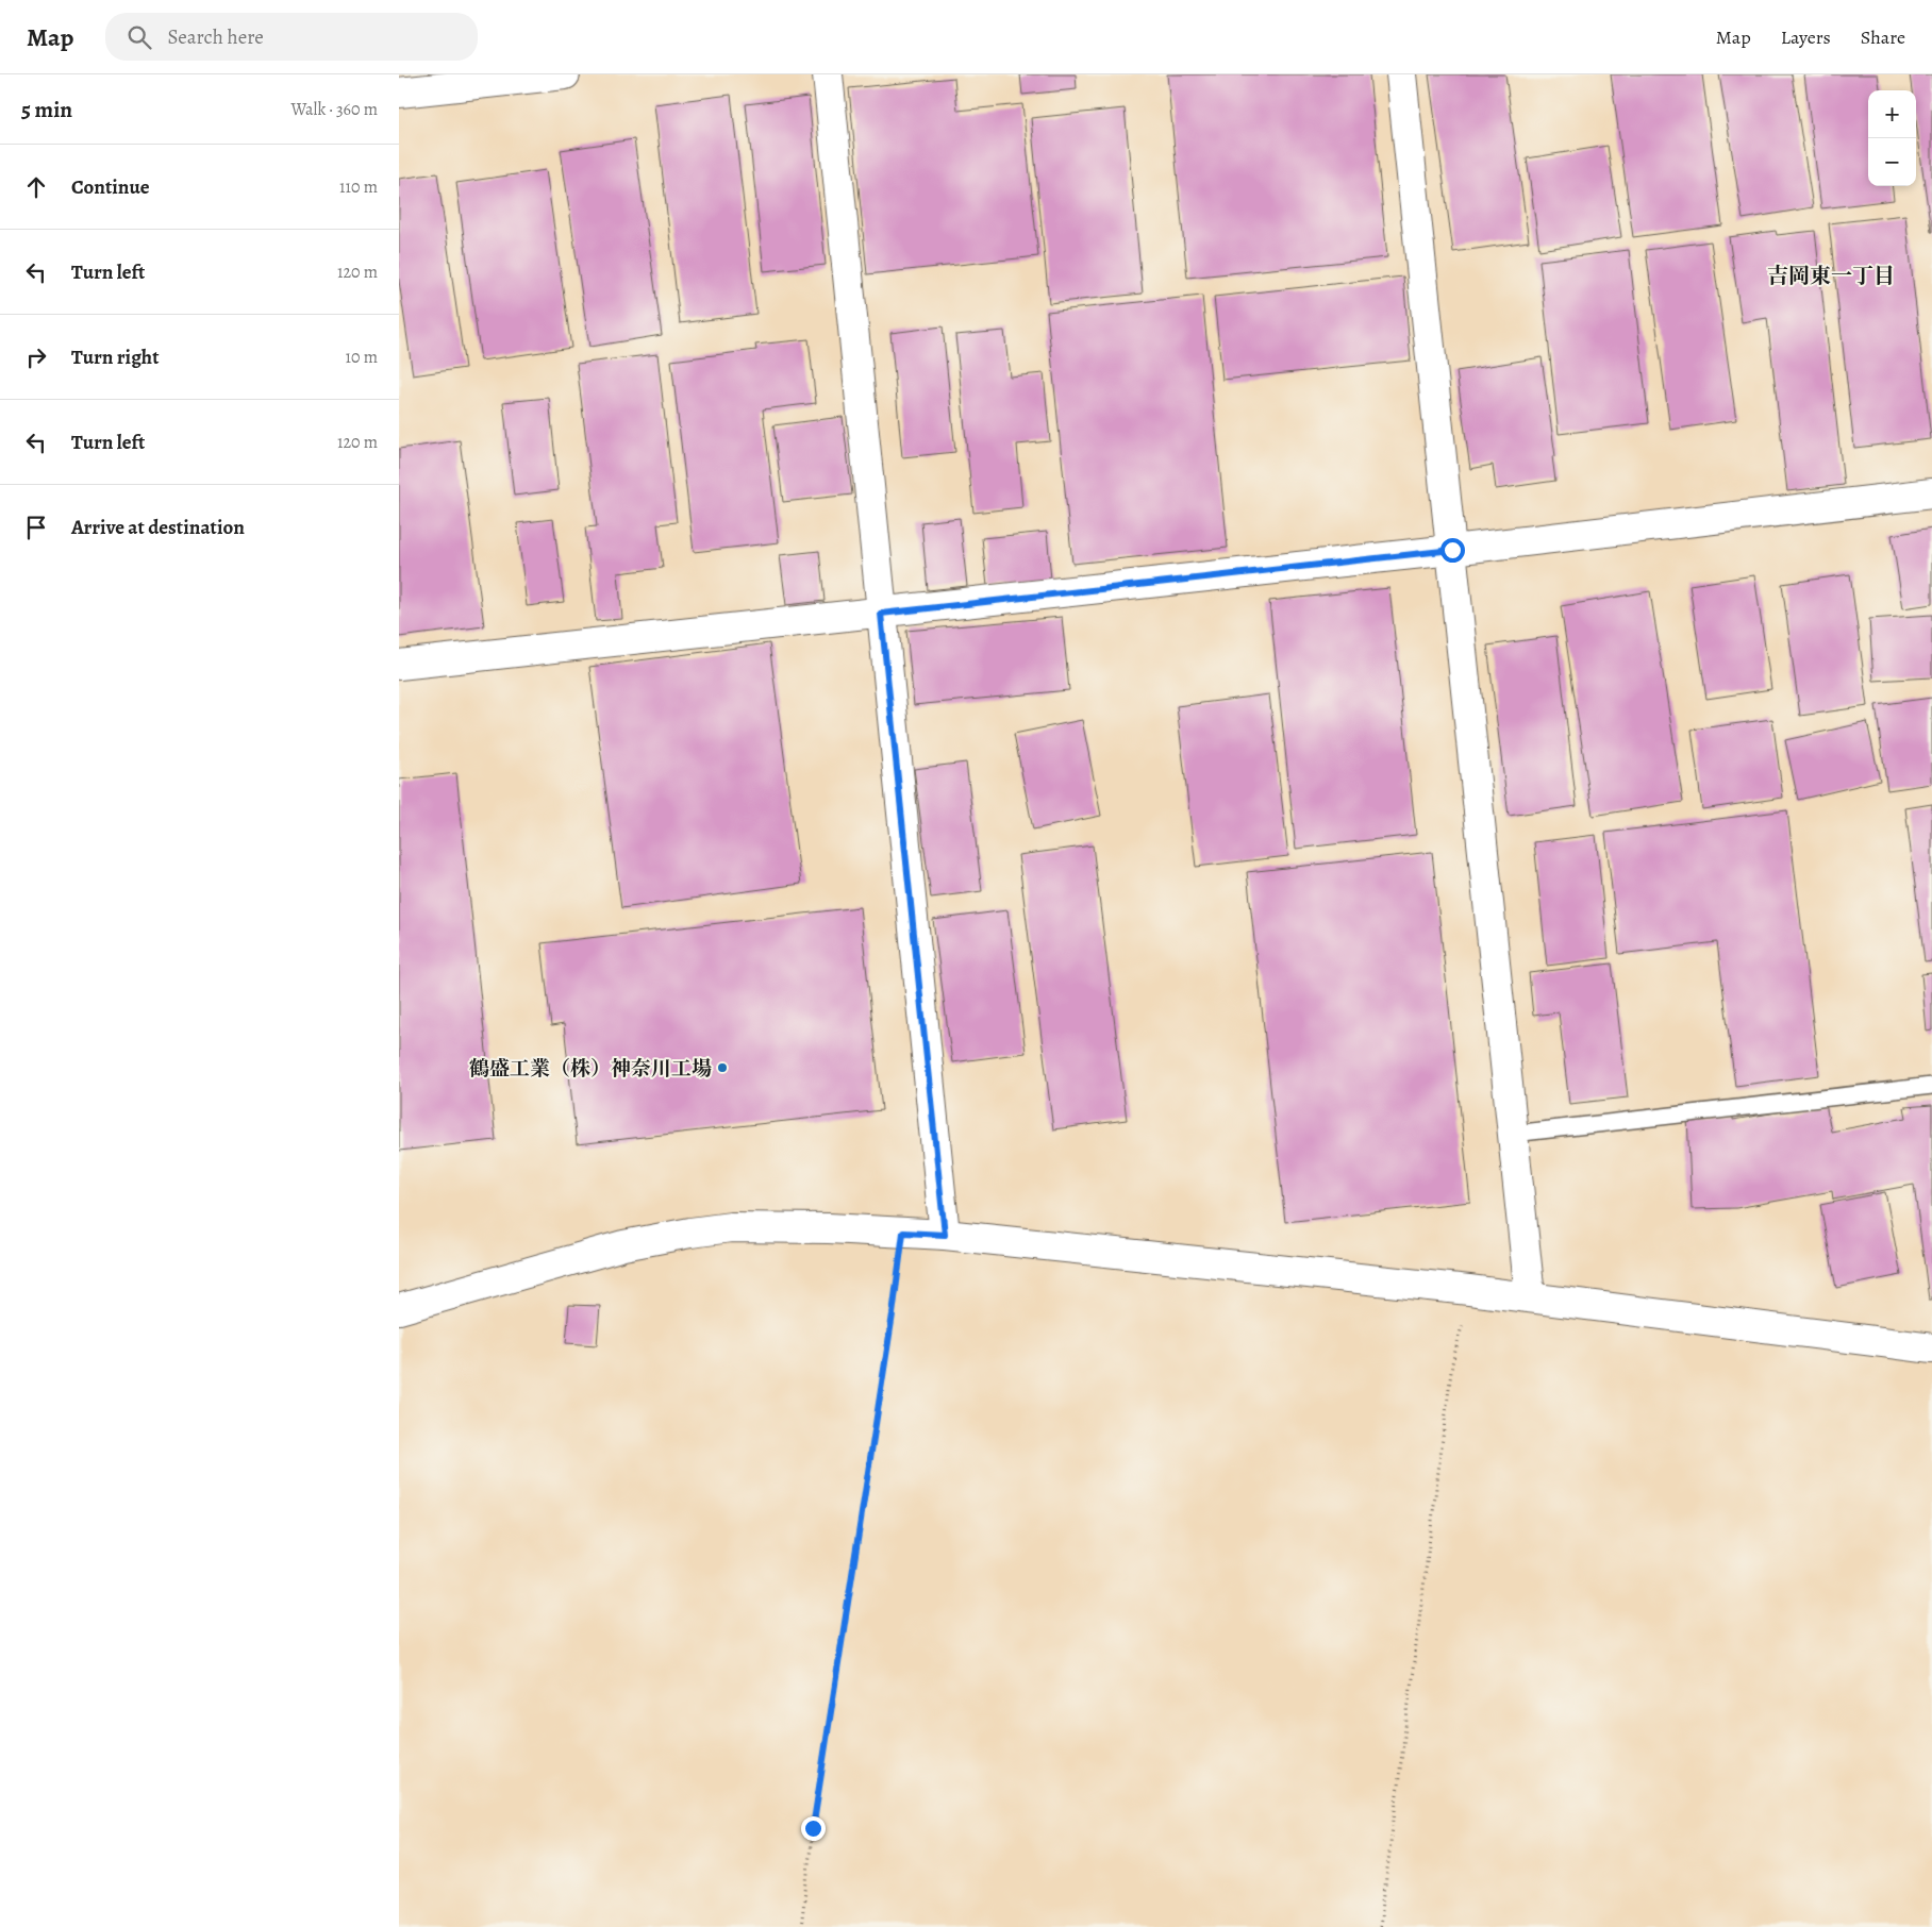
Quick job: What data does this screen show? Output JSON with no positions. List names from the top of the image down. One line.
{"districts":["吉岡東一丁目"],"places":["鶴盛工業（株）神奈川工場"],"page":{"header":"Map","search":"Search here","nav":["Map","Layers","Share"],"heading":["5 min","Walk · 360 m"],"map_buttons":["+","−"],"list":[["Continue","110 m"],["Turn left","120 m"],["Turn right","10 m"],["Turn left","120 m"],"Arrive at destination"]}}
